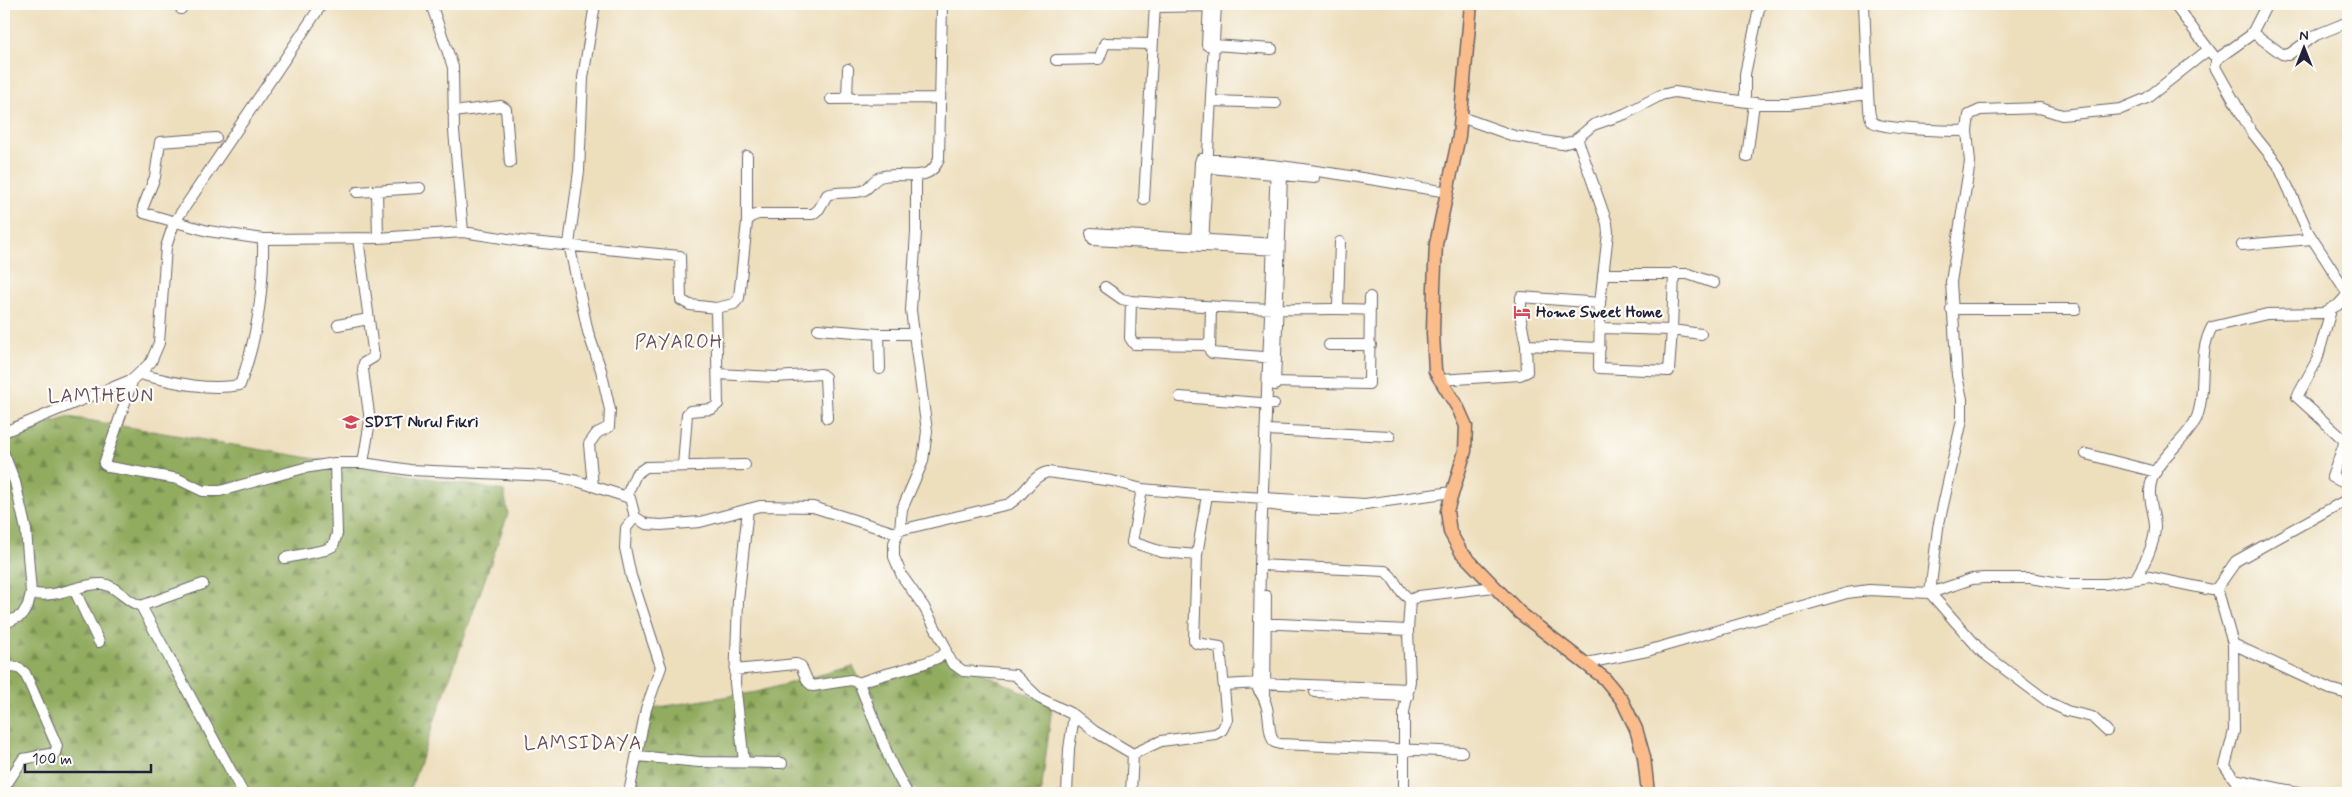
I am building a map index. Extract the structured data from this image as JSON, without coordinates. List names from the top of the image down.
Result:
{
  "districts": ["PAYAROH", "LAMTHEUN", "LAMSIDAYA"],
  "places": {
    "hotel": ["Home Sweet Home"],
    "school or university": ["SDIT Nurul Fikri"]
  },
  "scale_bar": "100 m",
  "north": "top"
}
